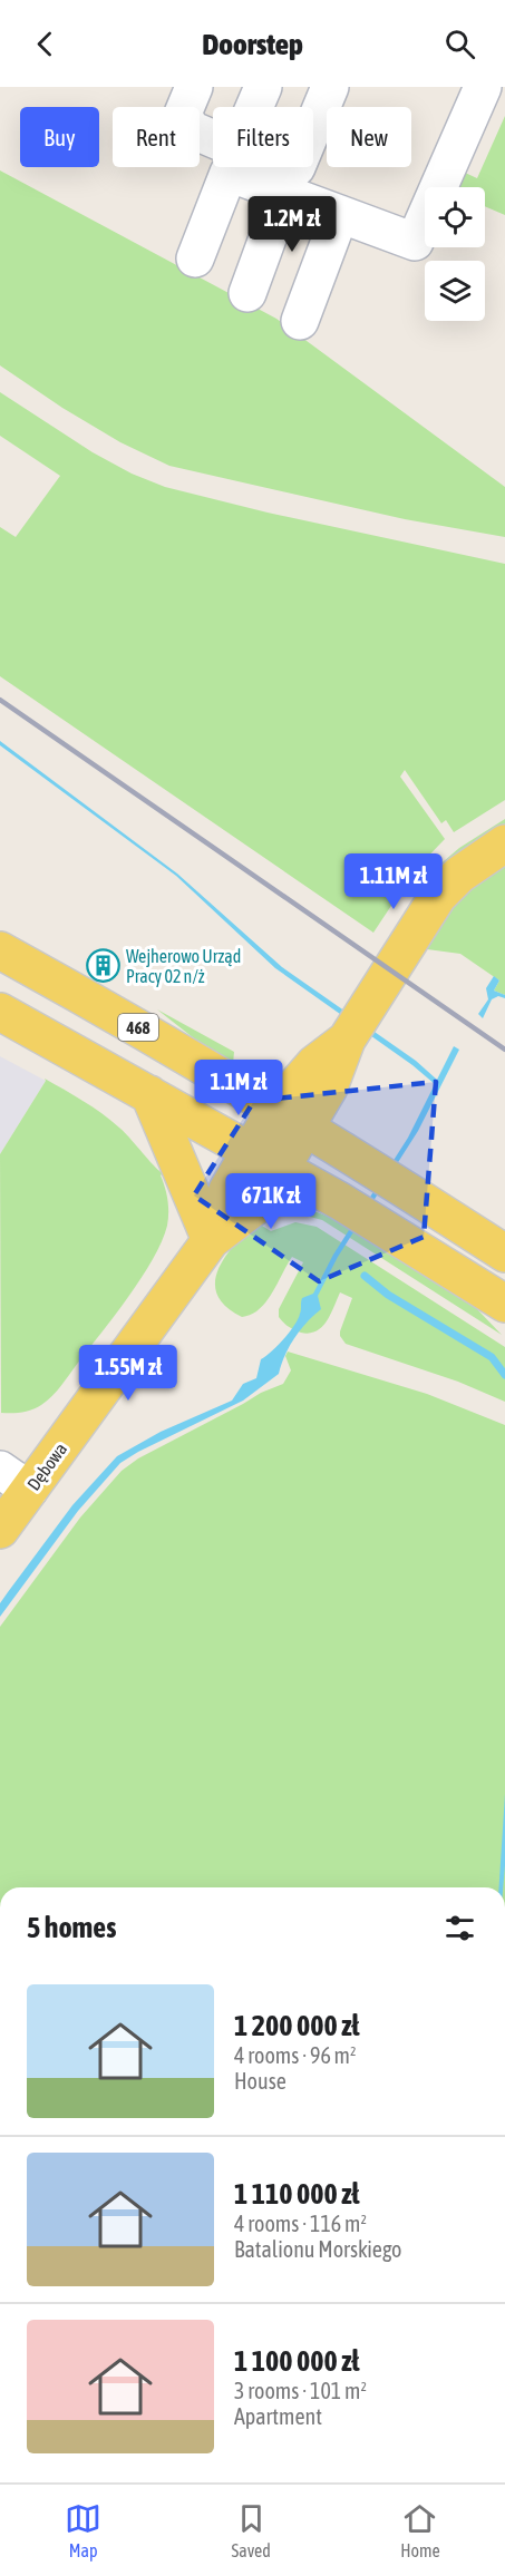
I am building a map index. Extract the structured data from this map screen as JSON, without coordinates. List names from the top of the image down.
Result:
{
  "streets": {
    "main road": ["468", "Dębowa"]
  },
  "places": {
    "building": ["Wejherowo Urząd Pracy 02 n/ż"]
  },
  "page": {
    "header": "Doorstep",
    "chip": [
      "Buy",
      "Rent",
      "Filters",
      "New"
    ],
    "price": [
      "1.2M zł",
      "1.11M zł",
      "1.1M zł",
      "671K zł",
      "1.55M zł"
    ],
    "heading": "5 homes",
    "list": [
      {
        "name": "1 200 000 zł",
        "note": "4 rooms · 96 m² · House"
      },
      {
        "name": "1 110 000 zł",
        "note": "4 rooms · 116 m² · Batalionu Morskiego"
      },
      {
        "name": "1 100 000 zł",
        "note": "3 rooms · 101 m² · Apartment"
      }
    ],
    "tabs": ["Map", "Saved", "Home"]
  }
}
